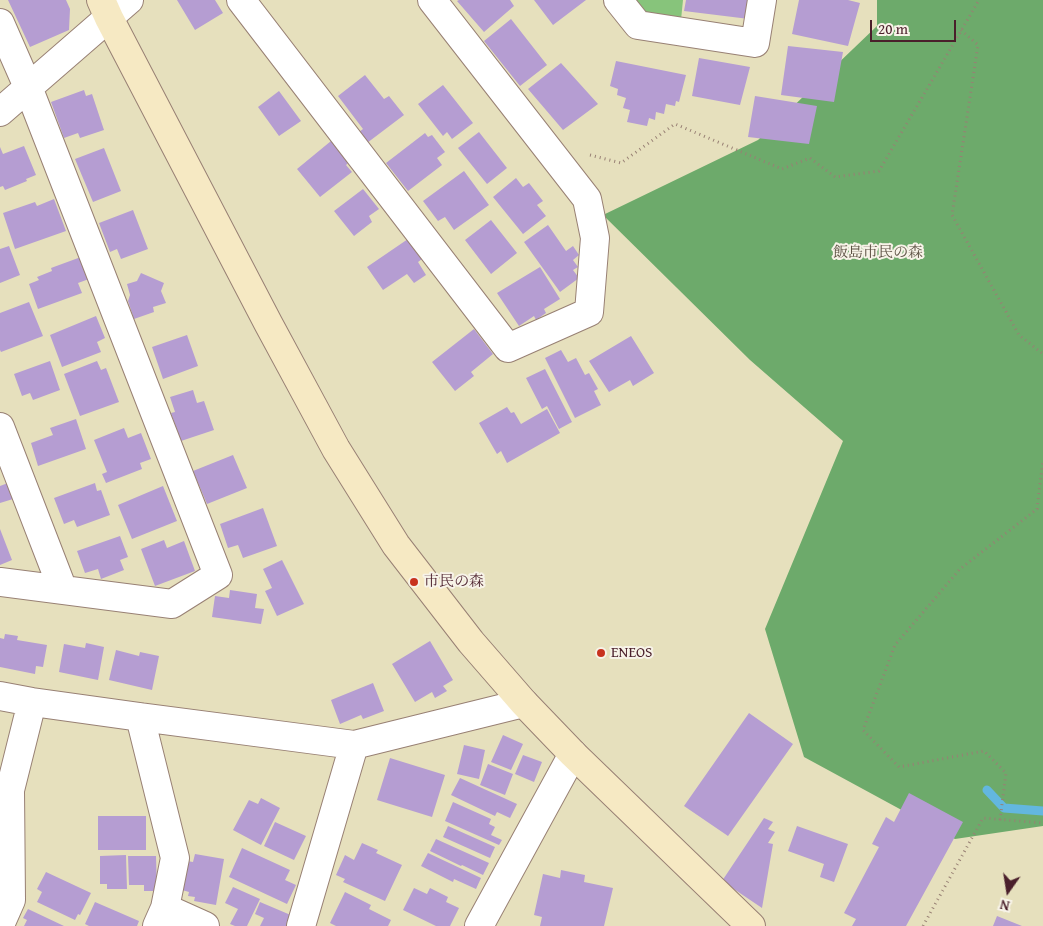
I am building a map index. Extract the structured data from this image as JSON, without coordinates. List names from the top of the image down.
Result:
{
  "parks": ["飯島市民の森"],
  "places": ["市民の森", "ENEOS"],
  "scale_bar": "20 m",
  "north": "bottom"
}
